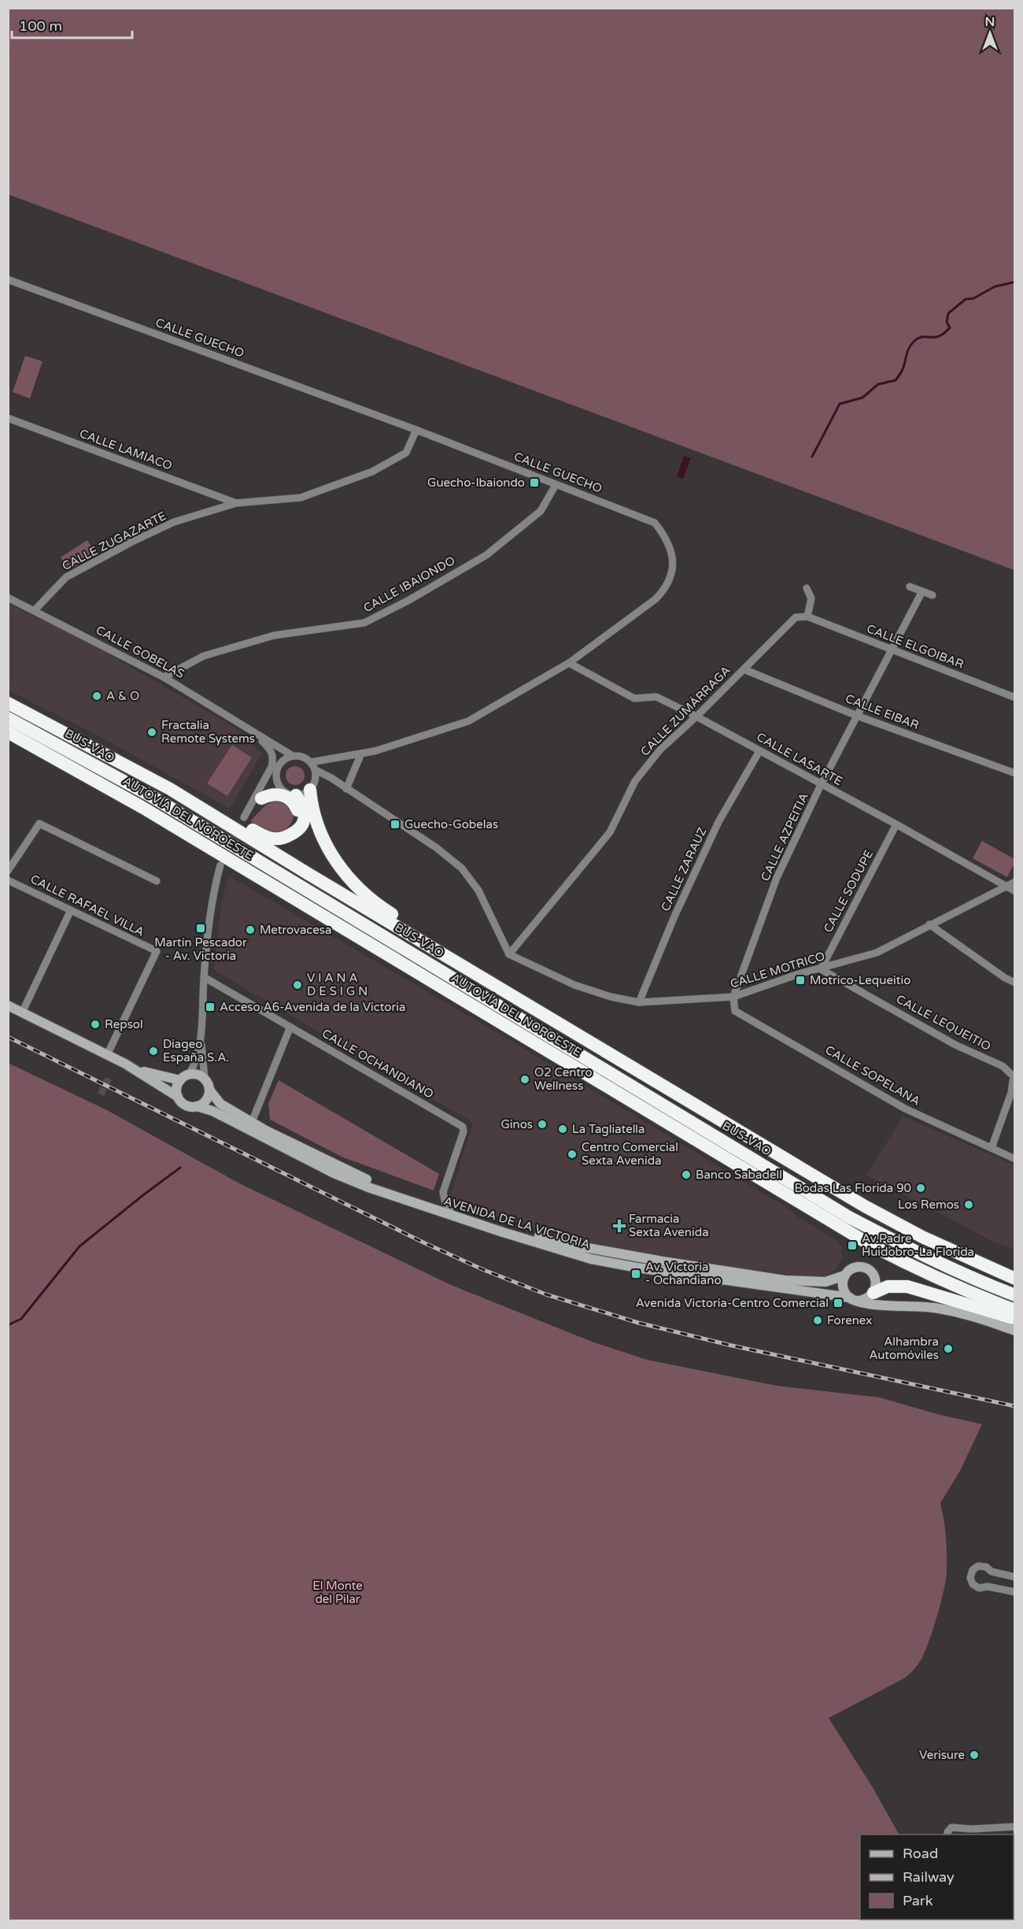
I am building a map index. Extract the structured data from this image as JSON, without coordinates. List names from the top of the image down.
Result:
{
  "streets": {
    "highway": ["BUS-VAO", "AUTOVÍA DEL NOROESTE"],
    "street": [
      "CALLE GUECHO",
      "CALLE LAMIACO",
      "CALLE ZUGAZARTE",
      "CALLE IBAIONDO",
      "CALLE ELGOIBAR",
      "CALLE GOBELAS",
      "CALLE ZUMÁRRAGA",
      "CALLE EIBAR",
      "CALLE LASARTE",
      "CALLE AZPEITIA",
      "CALLE ZARAUZ",
      "CALLE SODUPE",
      "CALLE RAFAEL VILLA",
      "CALLE MOTRICO",
      "CALLE LEQUEITIO",
      "CALLE OCHANDIANO",
      "CALLE SOPELANA",
      "AVENIDA DE LA VICTORIA"
    ]
  },
  "crossings": [
    ["CALLE GUECHO", "CALLE ZUGAZARTE"],
    ["CALLE GUECHO", "CALLE IBAIONDO"],
    ["CALLE GUECHO", "CALLE GOBELAS"],
    ["CALLE GUECHO", "CALLE LASARTE"],
    ["CALLE LAMIACO", "CALLE ZUGAZARTE"],
    ["CALLE ZUGAZARTE", "CALLE GOBELAS"],
    ["CALLE IBAIONDO", "CALLE GOBELAS"],
    ["CALLE ELGOIBAR", "CALLE ZUMÁRRAGA"],
    ["CALLE ELGOIBAR", "CALLE AZPEITIA"],
    ["CALLE ZUMÁRRAGA", "CALLE EIBAR"],
    ["CALLE ZUMÁRRAGA", "CALLE LASARTE"],
    ["CALLE ZUMÁRRAGA", "CALLE MOTRICO"],
    ["CALLE EIBAR", "CALLE AZPEITIA"],
    ["CALLE LASARTE", "CALLE AZPEITIA"],
    ["CALLE LASARTE", "CALLE ZARAUZ"],
    ["CALLE LASARTE", "CALLE SODUPE"],
    ["CALLE LASARTE", "CALLE MOTRICO"],
    ["CALLE AZPEITIA", "CALLE MOTRICO"],
    ["CALLE AZPEITIA", "CALLE SOPELANA"],
    ["CALLE ZARAUZ", "CALLE MOTRICO"],
    ["CALLE SODUPE", "CALLE MOTRICO"],
    ["CALLE SODUPE", "CALLE LEQUEITIO"],
    ["CALLE MOTRICO", "CALLE LEQUEITIO"],
    ["CALLE MOTRICO", "CALLE SOPELANA"],
    ["CALLE LEQUEITIO", "CALLE SOPELANA"],
    ["CALLE OCHANDIANO", "AVENIDA DE LA VICTORIA"]
  ],
  "parks": ["El Monte del Pilar"],
  "places": {
    "transit": [
      "Guecho-Ibaiondo",
      "Guecho-Gobelas",
      "Martín Pescador - Av. Victoria",
      "Motrico-Lequeitio",
      "Acceso A6-Avenida de la Victoria",
      "Av.Padre Huidobro-La Florida",
      "Av. Victoria - Ochandiano",
      "Avenida Victoria-Centro Comercial"
    ],
    "other": [
      "A & O",
      "Fractalia Remote Systems",
      "Metrovacesa",
      "V I A N A D E S I G N",
      "Repsol",
      "Diageo España S.A.",
      "O2 Centro Wellness",
      "Ginos",
      "La Tagliatella",
      "Centro Comercial Sexta Avenida",
      "Banco Sabadell",
      "Bodas Las Florida 90",
      "Los Remos",
      "Forenex",
      "Alhambra Automóviles",
      "Verisure"
    ],
    "health": ["Farmacia Sexta Avenida"]
  },
  "legend": ["Road", "Railway", "Park"],
  "scale_bar": "100 m",
  "north": "top"
}
